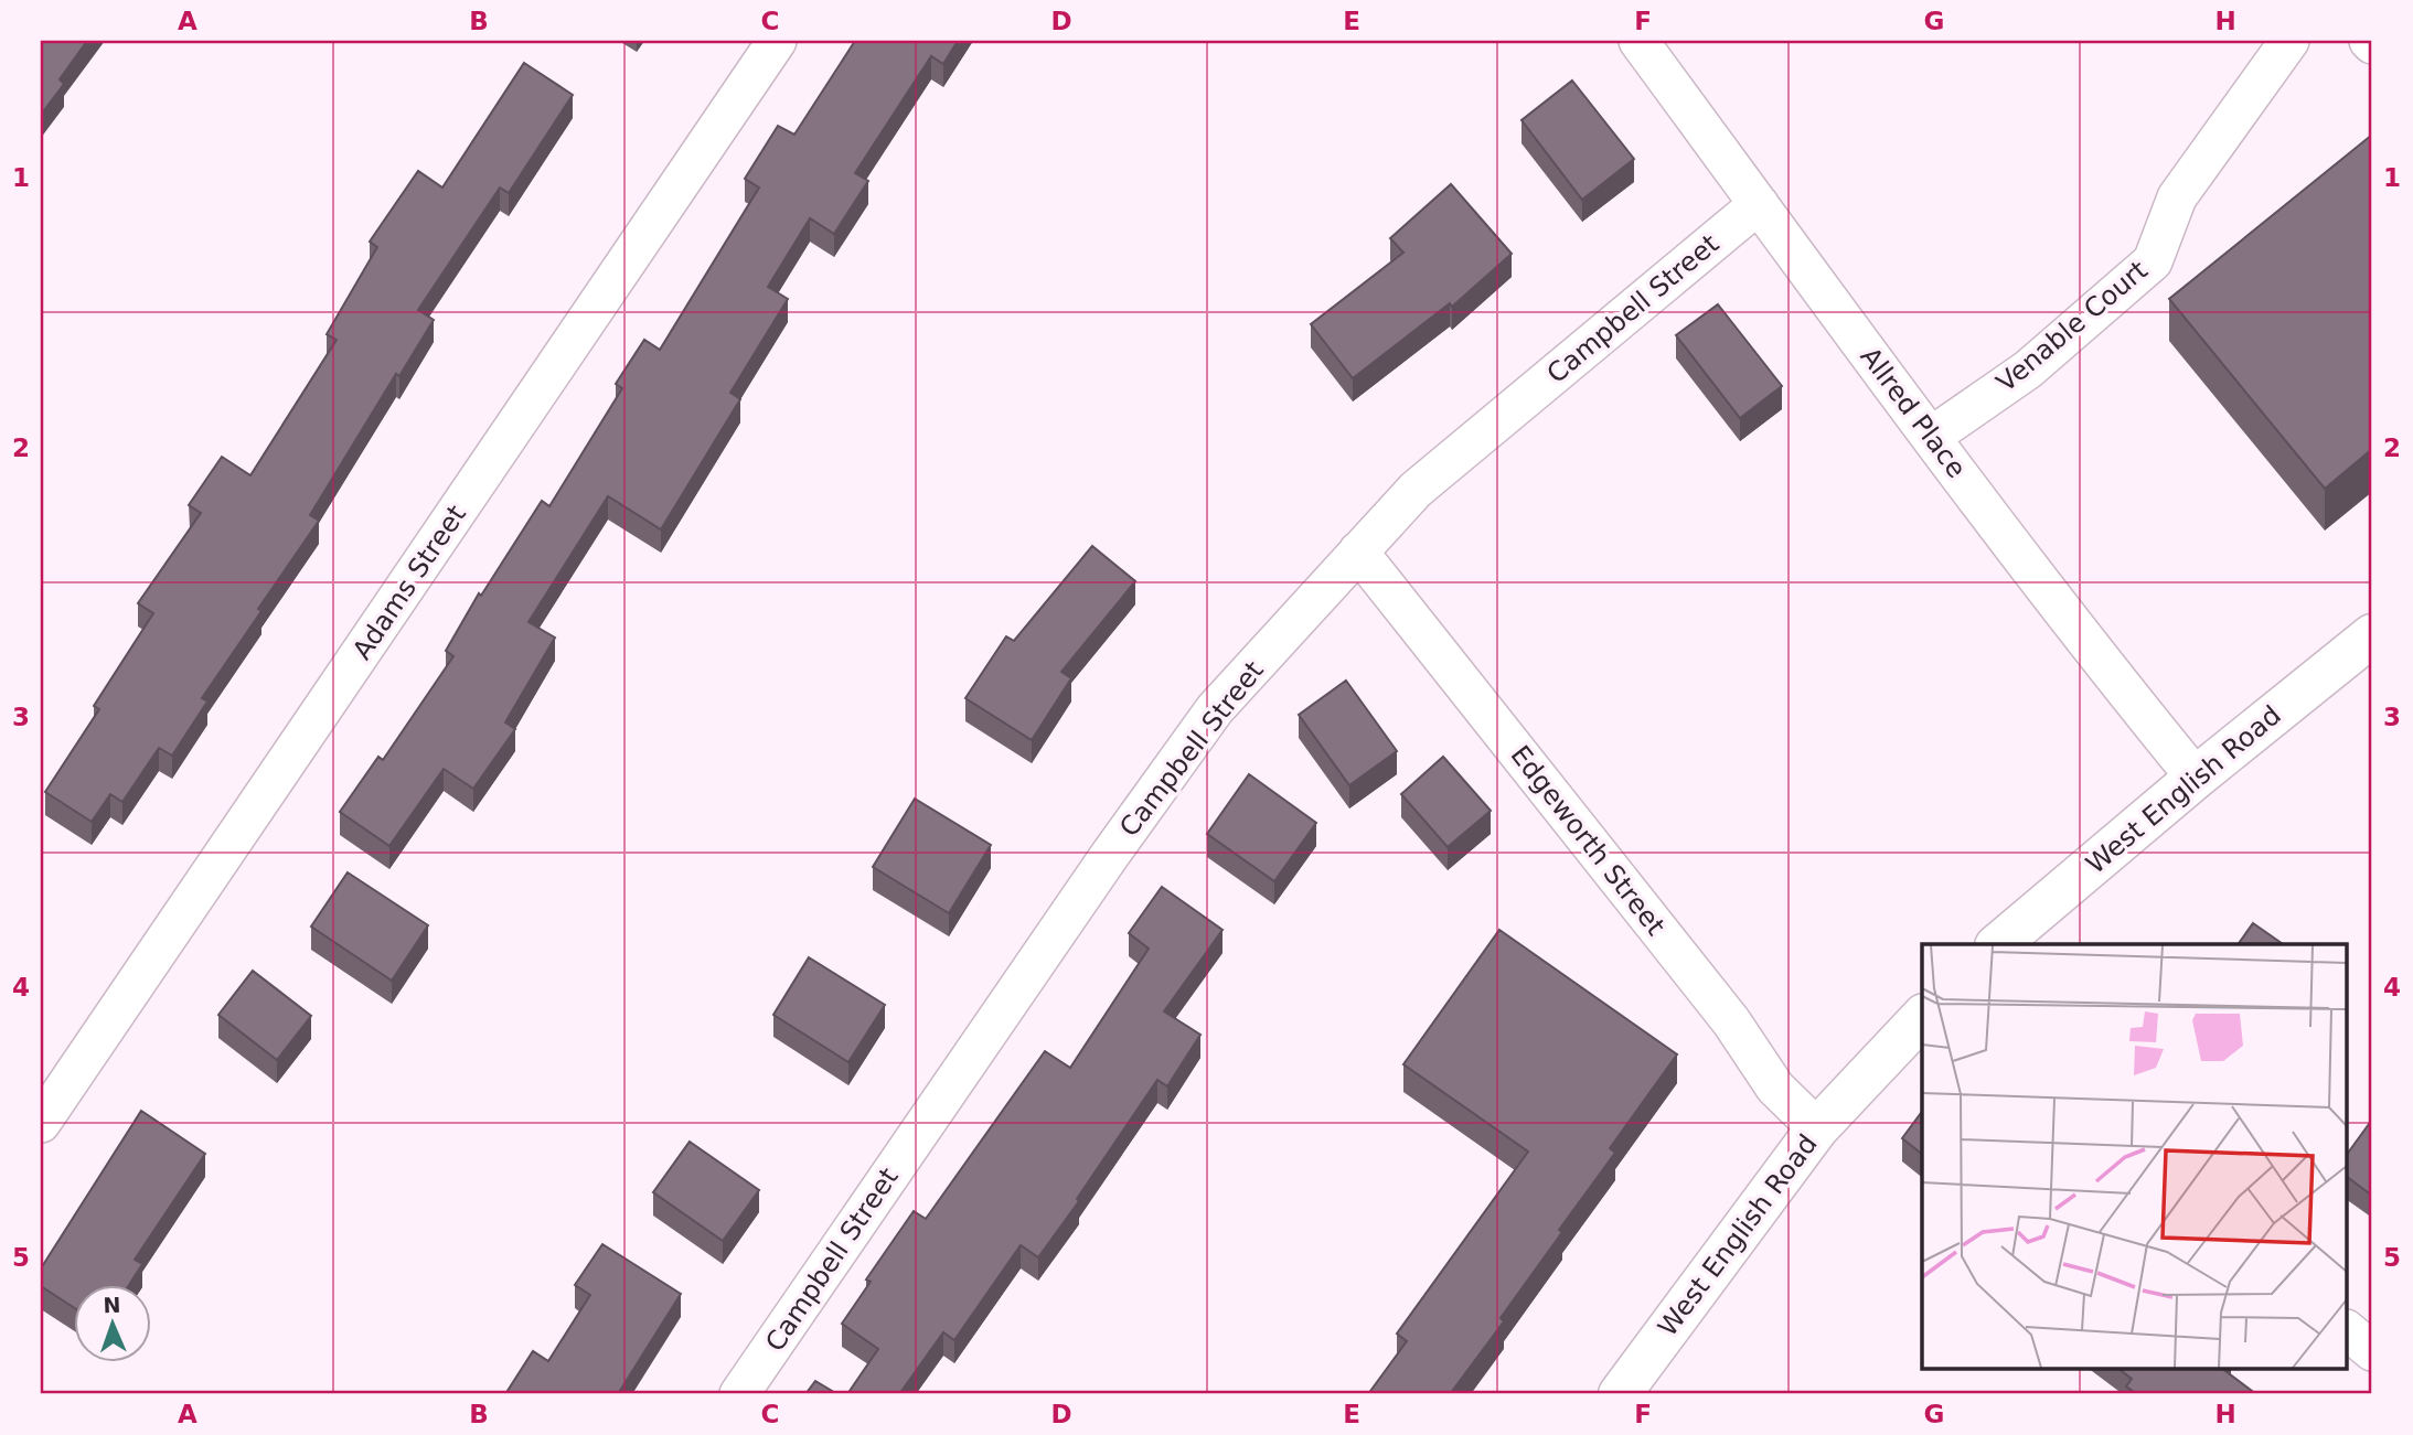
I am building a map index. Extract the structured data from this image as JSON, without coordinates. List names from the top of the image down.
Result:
{
  "streets": {
    "main road": ["West English Road"],
    "street": [
      "Campbell Street",
      "Venable Court",
      "Allred Place",
      "Adams Street",
      "Edgeworth Street"
    ]
  },
  "crossings": [
    ["Campbell Street", "Allred Place"],
    ["Campbell Street", "Edgeworth Street"],
    ["Venable Court", "Allred Place"],
    ["Allred Place", "West English Road"],
    ["West English Road", "Edgeworth Street"]
  ],
  "north": "top",
  "grid": {
    "columns": [
      "A",
      "B",
      "C",
      "D",
      "E",
      "F",
      "G",
      "H"
    ],
    "rows": [
      "1",
      "2",
      "3",
      "4",
      "5"
    ]
  }
}
